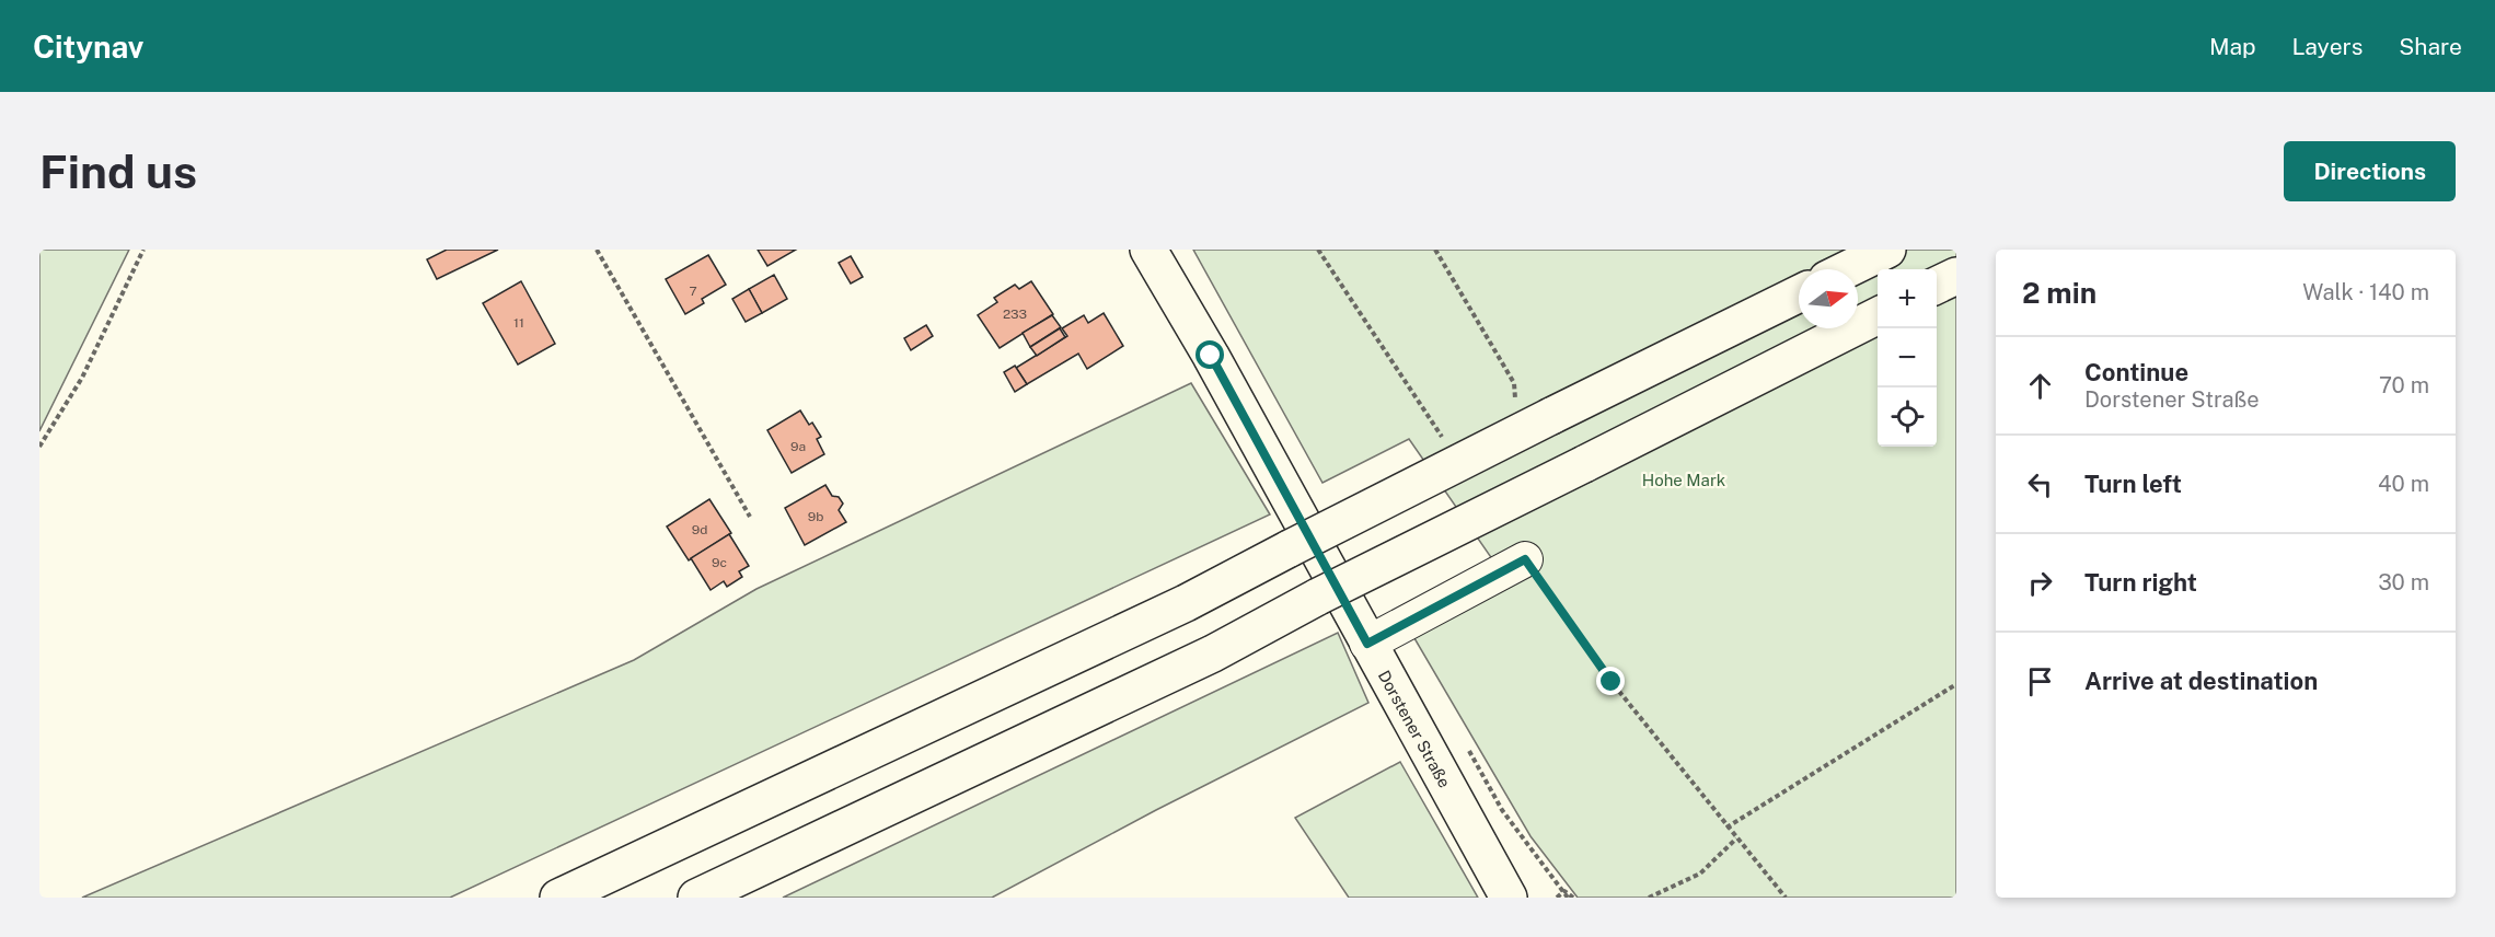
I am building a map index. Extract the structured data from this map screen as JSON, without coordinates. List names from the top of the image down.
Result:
{
  "streets": {
    "main road": ["Dorstener Straße"]
  },
  "parks": ["Hohe Mark"],
  "house_numbers": [
    "7",
    "233",
    "11",
    "9a",
    "9b",
    "9d",
    "9c"
  ],
  "north": "right",
  "page": {
    "header": "Citynav",
    "nav": ["Map", "Layers", "Share"],
    "buttons": "Directions",
    "title": "Find us",
    "heading": ["2 min", "Walk · 140 m"],
    "map_buttons": ["+", "−"],
    "list": [
      ["Continue", "Dorstener Straße", "70 m"],
      ["Turn left", "40 m"],
      ["Turn right", "30 m"],
      "Arrive at destination"
    ]
  }
}
